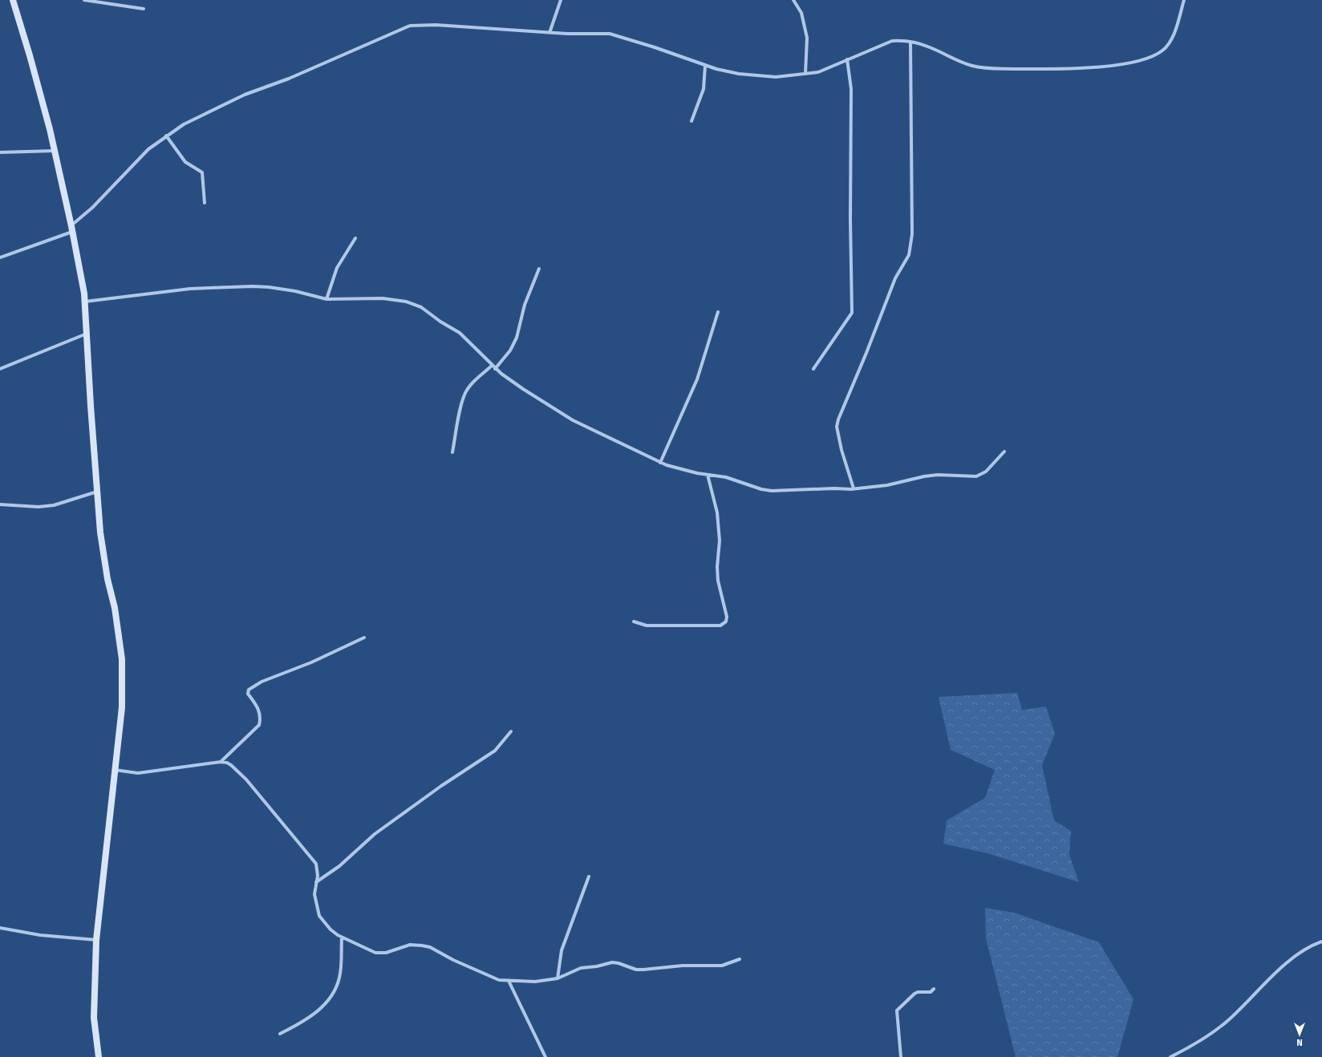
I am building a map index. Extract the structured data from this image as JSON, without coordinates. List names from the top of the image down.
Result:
{
  "north": "bottom"
}
